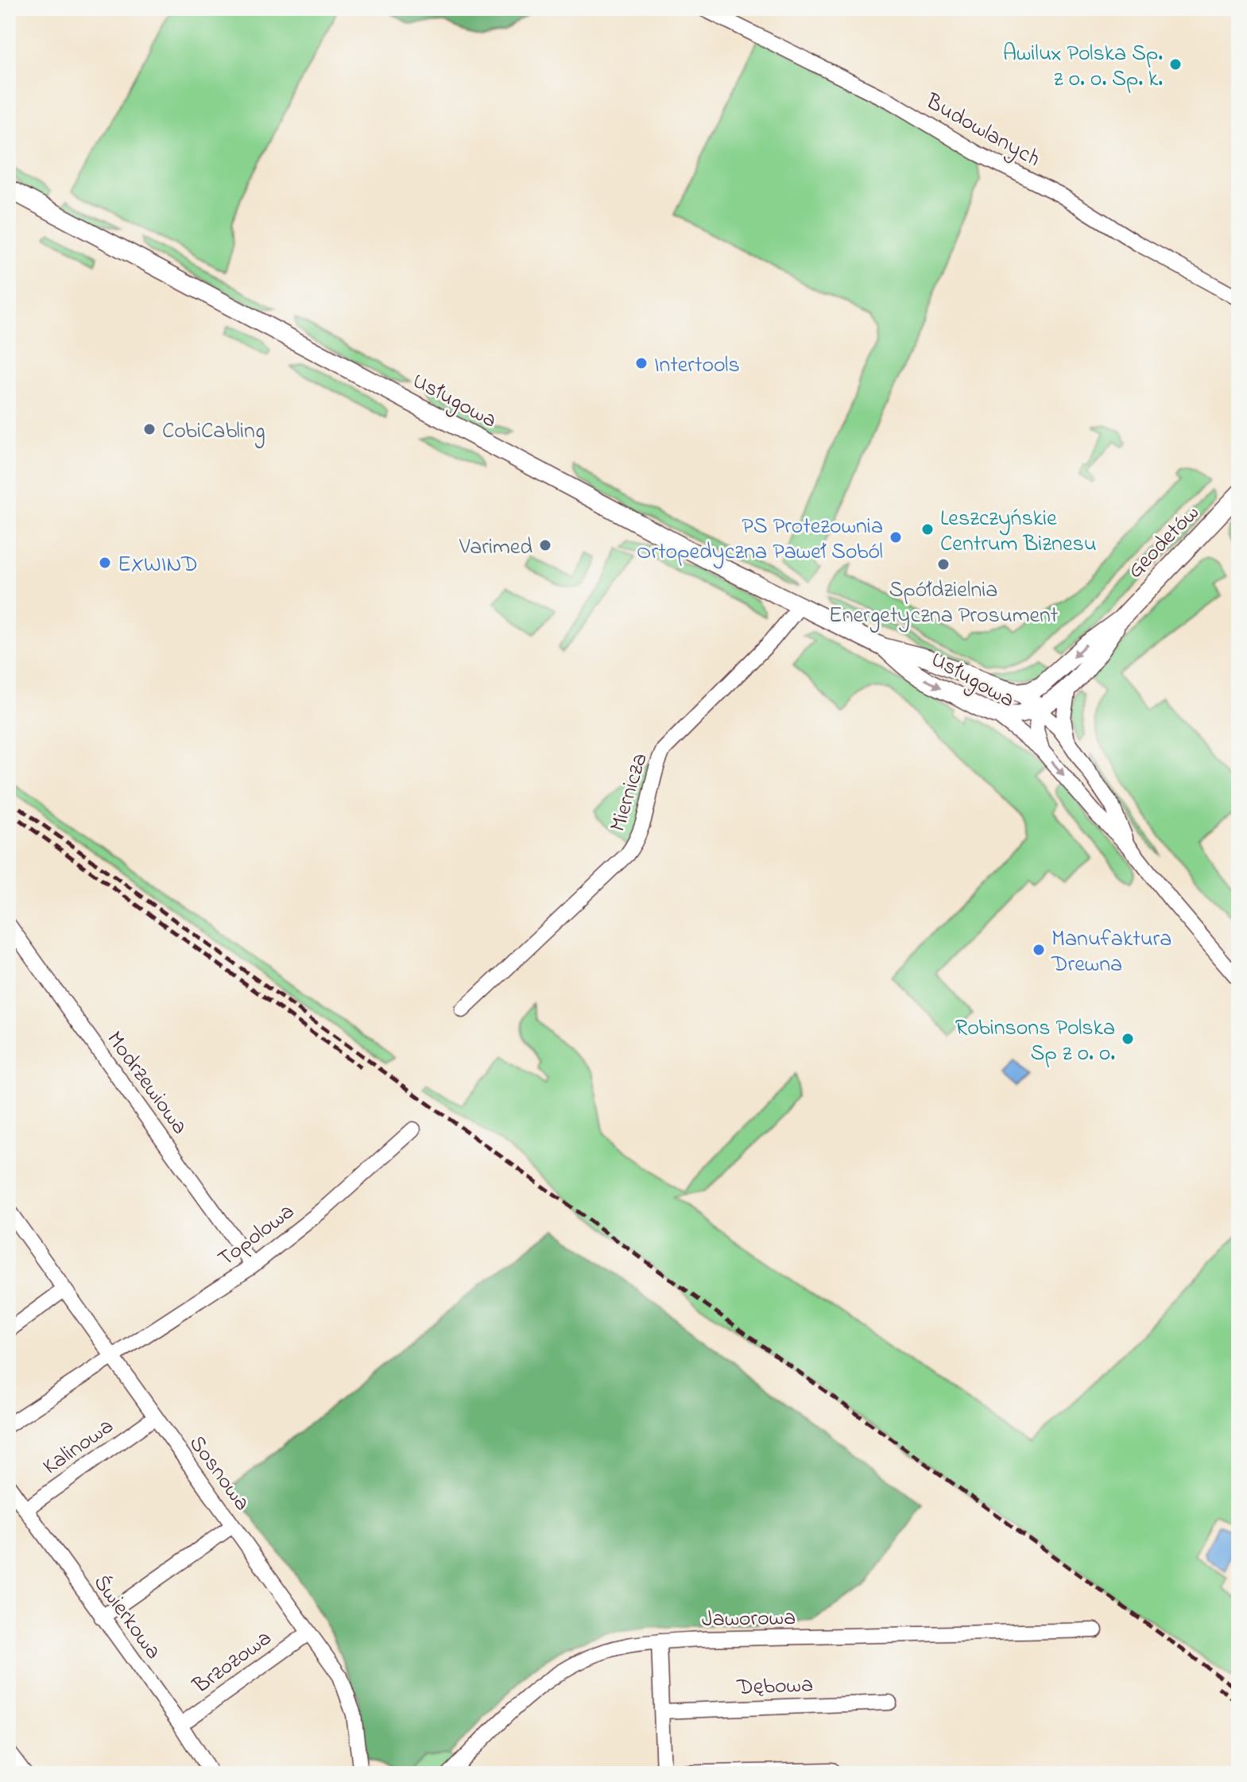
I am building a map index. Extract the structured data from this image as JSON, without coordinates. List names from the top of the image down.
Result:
{
  "streets": {
    "street": [
      "Budowlanych",
      "Usługowa",
      "Geodetów",
      "Miernicza",
      "Modrzewiowa",
      "Topolowa",
      "Kalinowa",
      "Sosnowa",
      "Świerkowa",
      "Jaworowa",
      "Brzozowa",
      "Dębowa"
    ]
  },
  "crossings": [
    ["Usługowa", "Geodetów"],
    ["Usługowa", "Miernicza"],
    ["Modrzewiowa", "Topolowa"],
    ["Topolowa", "Sosnowa"],
    ["Kalinowa", "Sosnowa"],
    ["Kalinowa", "Świerkowa"],
    ["Sosnowa", "Brzozowa"],
    ["Świerkowa", "Brzozowa"]
  ],
  "places": [
    "Awilux Polska Sp. z o. o. Sp. k.",
    "Intertools",
    "CobiCabling",
    "Leszczyńskie Centrum Biznesu",
    "PS Protezownia Ortopedyczna Paweł Soból",
    "Varimed",
    "EXWIND",
    "Spółdzielnia Energetyczna Prosument",
    "Manufaktura Drewna",
    "Robinsons Polska Sp z o. o."
  ]
}
